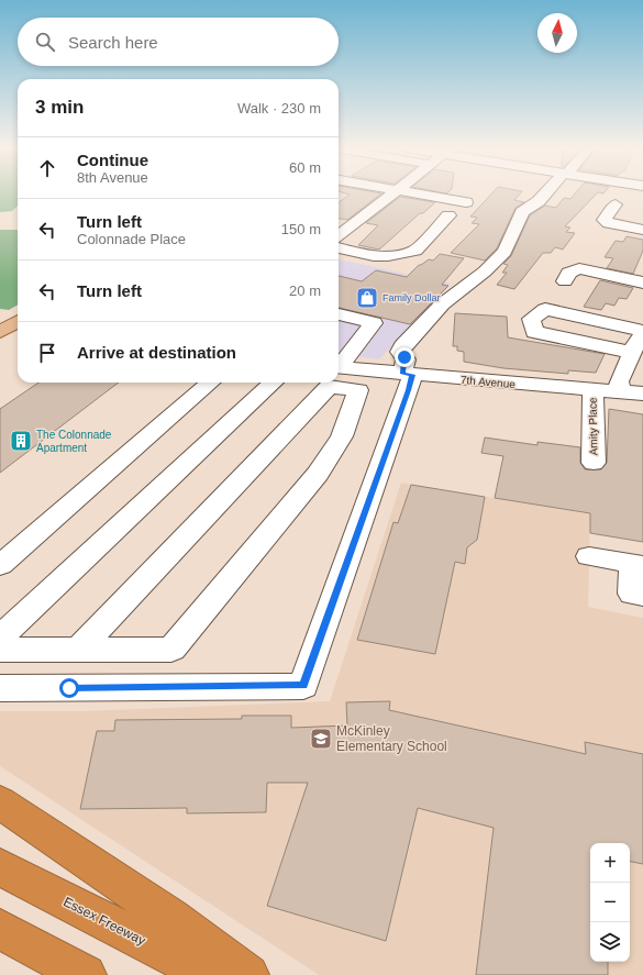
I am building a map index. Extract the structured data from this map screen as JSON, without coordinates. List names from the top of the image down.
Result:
{
  "streets": {
    "highway": ["Essex Freeway"],
    "street": ["7th Avenue", "Amity Place"]
  },
  "crossings": [
    ["7th Avenue", "Amity Place"]
  ],
  "places": {
    "shop": ["Family Dollar"],
    "building": ["The Colonnade Apartment"],
    "school or university": ["McKinley Elementary School"]
  },
  "north": "top",
  "page": {
    "search": "Search here",
    "heading": ["3 min", "Walk · 230 m"],
    "list": [
      ["Continue", "8th Avenue", "60 m"],
      ["Turn left", "Colonnade Place", "150 m"],
      ["Turn left", "20 m"],
      "Arrive at destination"
    ],
    "map_buttons": ["+", "−"]
  }
}
